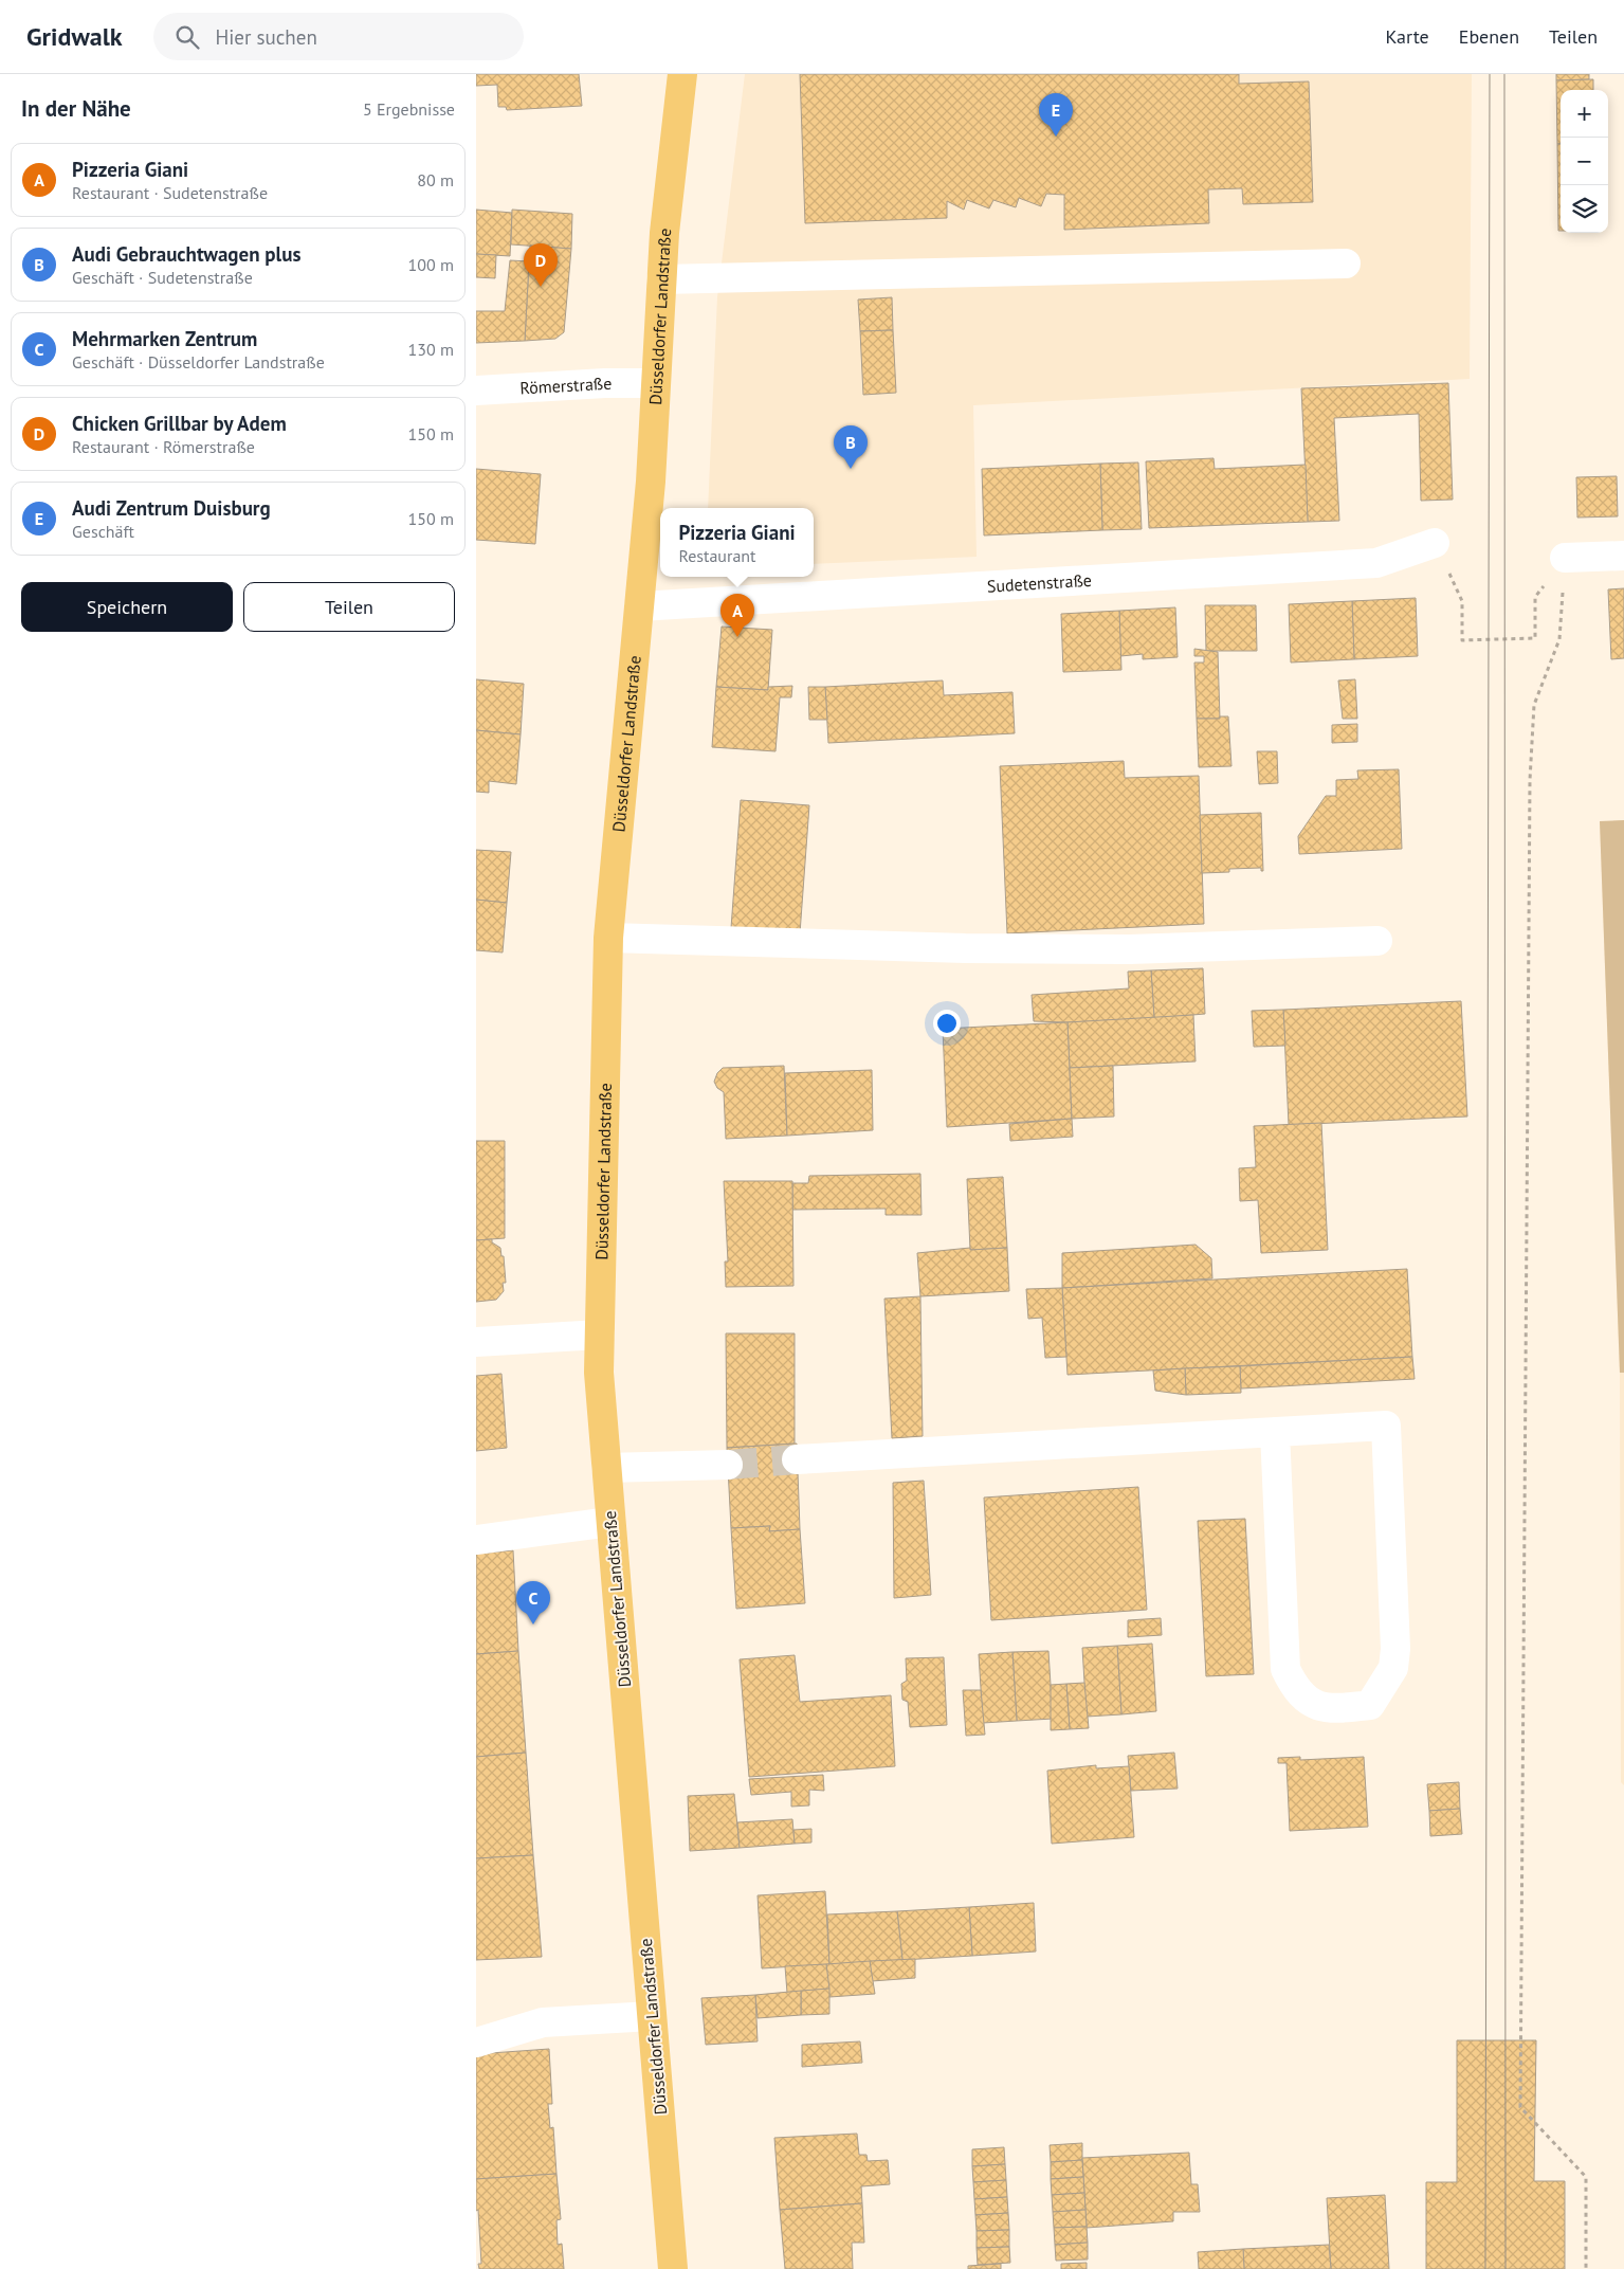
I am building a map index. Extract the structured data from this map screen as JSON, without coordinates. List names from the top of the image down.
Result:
{
  "streets": {
    "main road": ["Düsseldorfer Landstraße"],
    "street": ["Römerstraße", "Sudetenstraße"]
  },
  "crossings": [
    ["Düsseldorfer Landstraße", "Römerstraße"],
    ["Düsseldorfer Landstraße", "Sudetenstraße"]
  ],
  "page": {
    "header": "Gridwalk",
    "search": "Hier suchen",
    "nav": ["Karte", "Ebenen", "Teilen"],
    "heading": ["In der Nähe", "5 Ergebnisse"],
    "map_buttons": ["+", "−"],
    "pins": [
      "E",
      "D",
      "B",
      "A",
      "C"
    ],
    "list": [
      {
        "mark": "A",
        "name": "Pizzeria Giani",
        "note": "Restaurant · Sudetenstraße",
        "value": "80 m"
      },
      {
        "mark": "B",
        "name": "Audi Gebrauchtwagen plus",
        "note": "Geschäft · Sudetenstraße",
        "value": "100 m"
      },
      {
        "mark": "C",
        "name": "Mehrmarken Zentrum",
        "note": "Geschäft · Düsseldorfer Landstraße",
        "value": "130 m"
      },
      {
        "mark": "D",
        "name": "Chicken Grillbar by Adem",
        "note": "Restaurant · Römerstraße",
        "value": "150 m"
      },
      {
        "mark": "E",
        "name": "Audi Zentrum Duisburg",
        "note": "Geschäft",
        "value": "150 m"
      }
    ],
    "popup": ["Pizzeria Giani", "Restaurant"],
    "buttons": ["Speichern", "Teilen"]
  }
}
